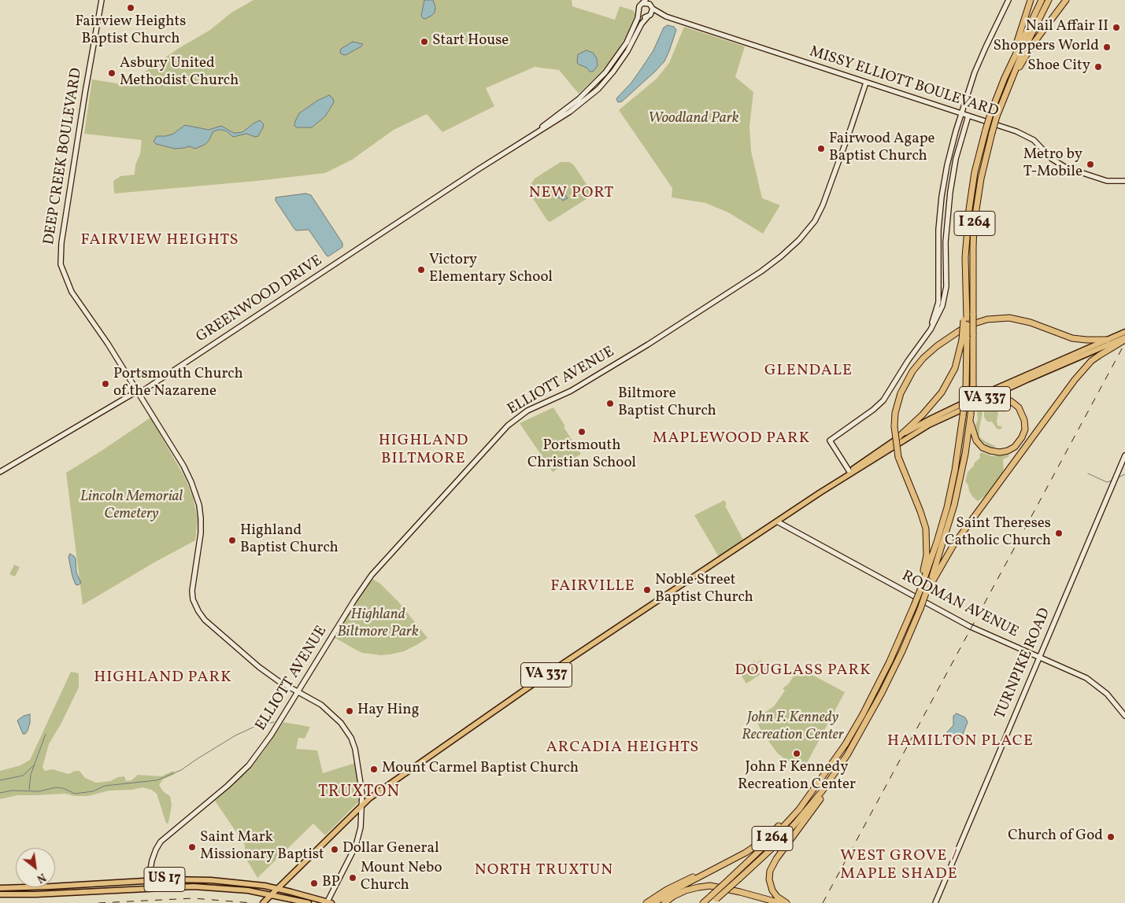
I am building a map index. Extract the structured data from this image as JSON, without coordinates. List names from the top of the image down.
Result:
{
  "streets": {
    "highway": ["I 264"],
    "main road": ["VA 337", "US 17"],
    "street": [
      "MISSY ELLIOTT BOULEVARD",
      "DEEP CREEK BOULEVARD",
      "GREENWOOD DRIVE",
      "ELLIOTT AVENUE",
      "RODMAN AVENUE",
      "TURNPIKE ROAD"
    ]
  },
  "crossings": [
    ["MISSY ELLIOTT BOULEVARD", "GREENWOOD DRIVE"],
    ["MISSY ELLIOTT BOULEVARD", "ELLIOTT AVENUE"],
    ["DEEP CREEK BOULEVARD", "GREENWOOD DRIVE"],
    ["DEEP CREEK BOULEVARD", "ELLIOTT AVENUE"],
    ["DEEP CREEK BOULEVARD", "VA 337"],
    ["DEEP CREEK BOULEVARD", "US 17"],
    ["ELLIOTT AVENUE", "US 17"],
    ["VA 337", "RODMAN AVENUE"],
    ["VA 337", "US 17"],
    ["RODMAN AVENUE", "TURNPIKE ROAD"]
  ],
  "districts": [
    "NEW PORT",
    "FAIRVIEW HEIGHTS",
    "GLENDALE",
    "MAPLEWOOD PARK",
    "HIGHLAND BILTMORE",
    "FAIRVILLE",
    "DOUGLASS PARK",
    "HIGHLAND PARK",
    "HAMILTON PLACE",
    "ARCADIA HEIGHTS",
    "TRUXTON",
    "WEST GROVE / MAPLE SHADE",
    "NORTH TRUXTUN"
  ],
  "parks": [
    "Woodland Park",
    "Lincoln Memorial Cemetery",
    "Highland Biltmore Park",
    "John F. Kennedy Recreation Center"
  ],
  "places": [
    "Fairview Heights Baptist Church",
    "Nail Affair II",
    "Start House",
    "Shoppers World",
    "Shoe City",
    "Asbury United Methodist Church",
    "Fairwood Agape Baptist Church",
    "Metro by T-Mobile",
    "Victory Elementary School",
    "Portsmouth Church of the Nazarene",
    "Biltmore Baptist Church",
    "Portsmouth Christian School",
    "Saint Thereses Catholic Church",
    "Highland Baptist Church",
    "Noble Street Baptist Church",
    "Hay Hing",
    "John F Kennedy Recreation Center",
    "Mount Carmel Baptist Church",
    "Church of God",
    "Saint Mark Missionary Baptist",
    "Dollar General",
    "Mount Nebo Church",
    "BP"
  ],
  "north": "bottom right"
}
